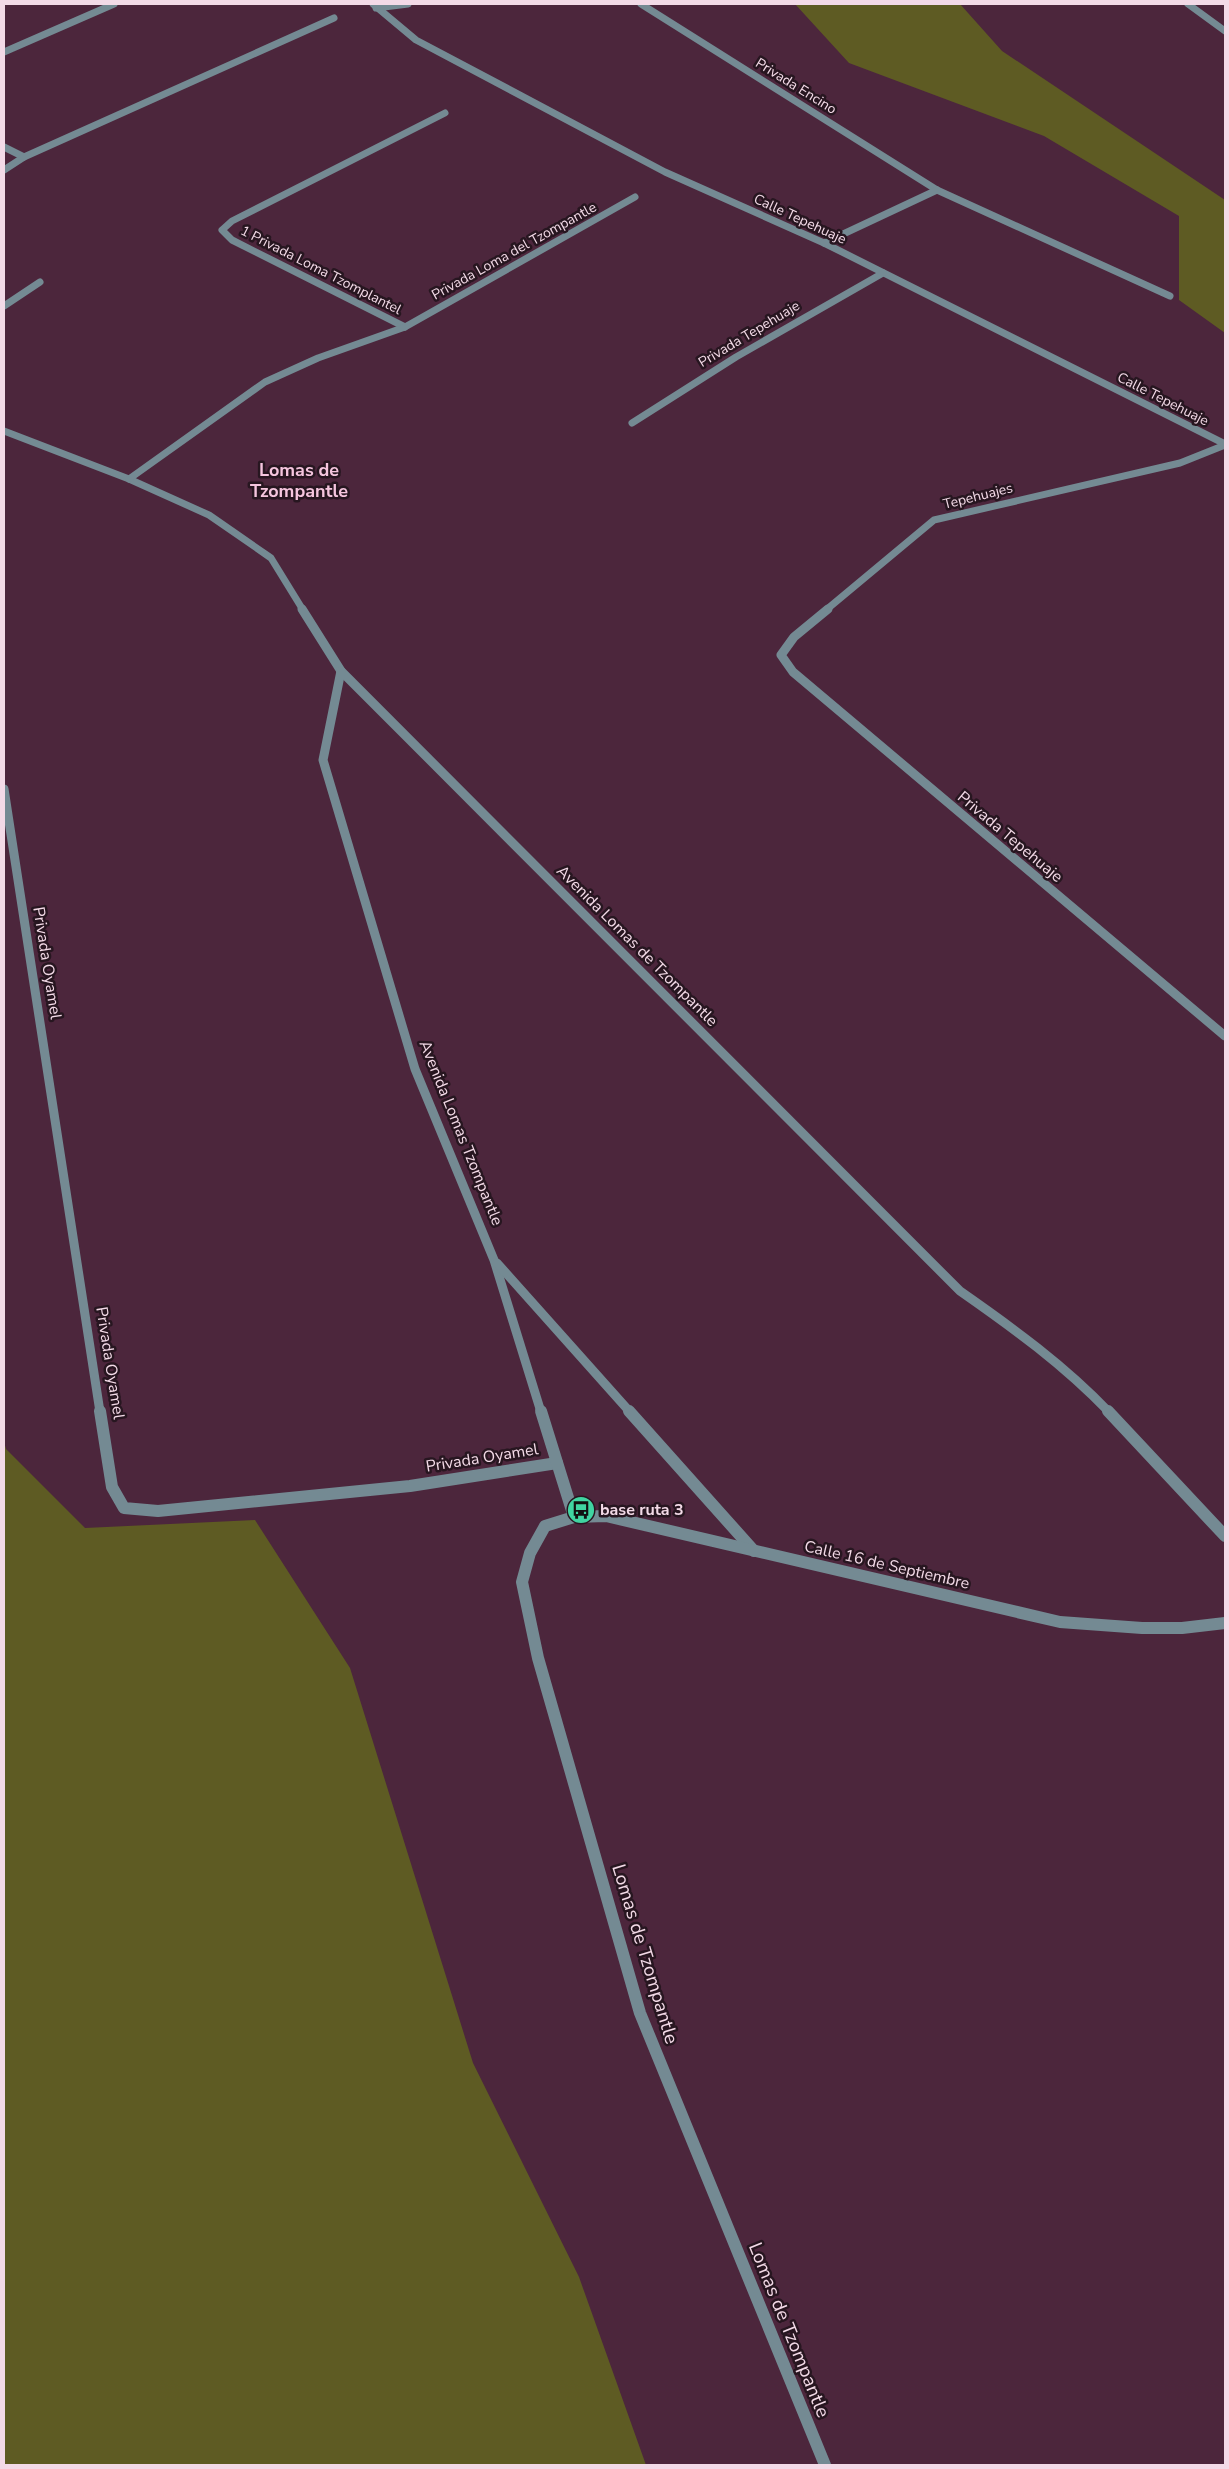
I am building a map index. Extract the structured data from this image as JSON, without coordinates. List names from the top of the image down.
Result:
{
  "streets": {
    "street": [
      "Privada Encino",
      "Calle Tepehuaje",
      "Privada Loma del Tzompantle",
      "1 Privada Loma Tzomplantel",
      "Privada Tepehuaje",
      "Tepehuajes",
      "Avenida Lomas de Tzompantle",
      "Privada Oyamel",
      "Avenida Lomas Tzompantle",
      "Calle 16 de Septiembre",
      "Lomas de Tzompantle"
    ]
  },
  "crossings": [
    ["Calle Tepehuaje", "Privada Tepehuaje"],
    ["Calle Tepehuaje", "Tepehuajes"],
    ["Privada Loma del Tzompantle", "1 Privada Loma Tzomplantel"],
    ["1 Privada Loma Tzomplantel", "Avenida Lomas de Tzompantle"],
    ["Privada Tepehuaje", "Tepehuajes"],
    ["Avenida Lomas de Tzompantle", "Avenida Lomas Tzompantle"],
    ["Privada Oyamel", "Avenida Lomas Tzompantle"],
    ["Avenida Lomas Tzompantle", "Calle 16 de Septiembre"],
    ["Calle 16 de Septiembre", "Lomas de Tzompantle"]
  ],
  "districts": ["Lomas de Tzompantle"],
  "places": {
    "bus stop": ["base ruta 3"]
  }
}
